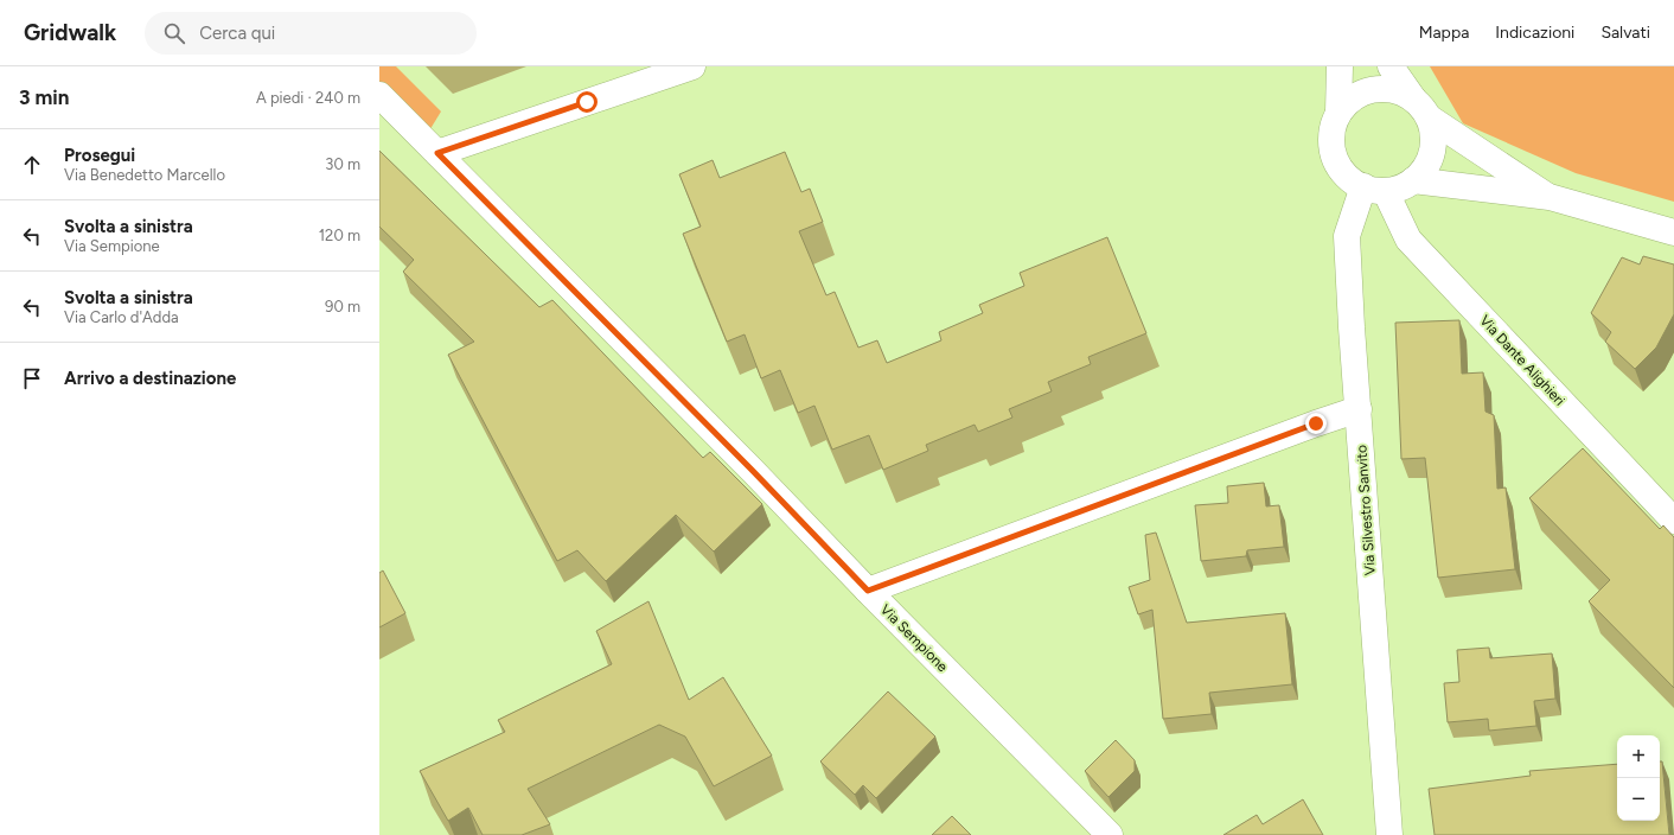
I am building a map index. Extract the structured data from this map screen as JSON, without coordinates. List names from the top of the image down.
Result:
{
  "streets": {
    "street": ["Via Dante Alighieri", "Via Silvestro Sanvito", "Via Sempione"]
  },
  "crossings": [
    ["Via Dante Alighieri", "Via Silvestro Sanvito"]
  ],
  "page": {
    "header": "Gridwalk",
    "search": "Cerca qui",
    "nav": ["Mappa", "Indicazioni", "Salvati"],
    "heading": ["3 min", "A piedi · 240 m"],
    "list": [
      ["Prosegui", "Via Benedetto Marcello", "30 m"],
      ["Svolta a sinistra", "Via Sempione", "120 m"],
      ["Svolta a sinistra", "Via Carlo d'Adda", "90 m"],
      "Arrivo a destinazione"
    ],
    "map_buttons": ["+", "−"]
  }
}
